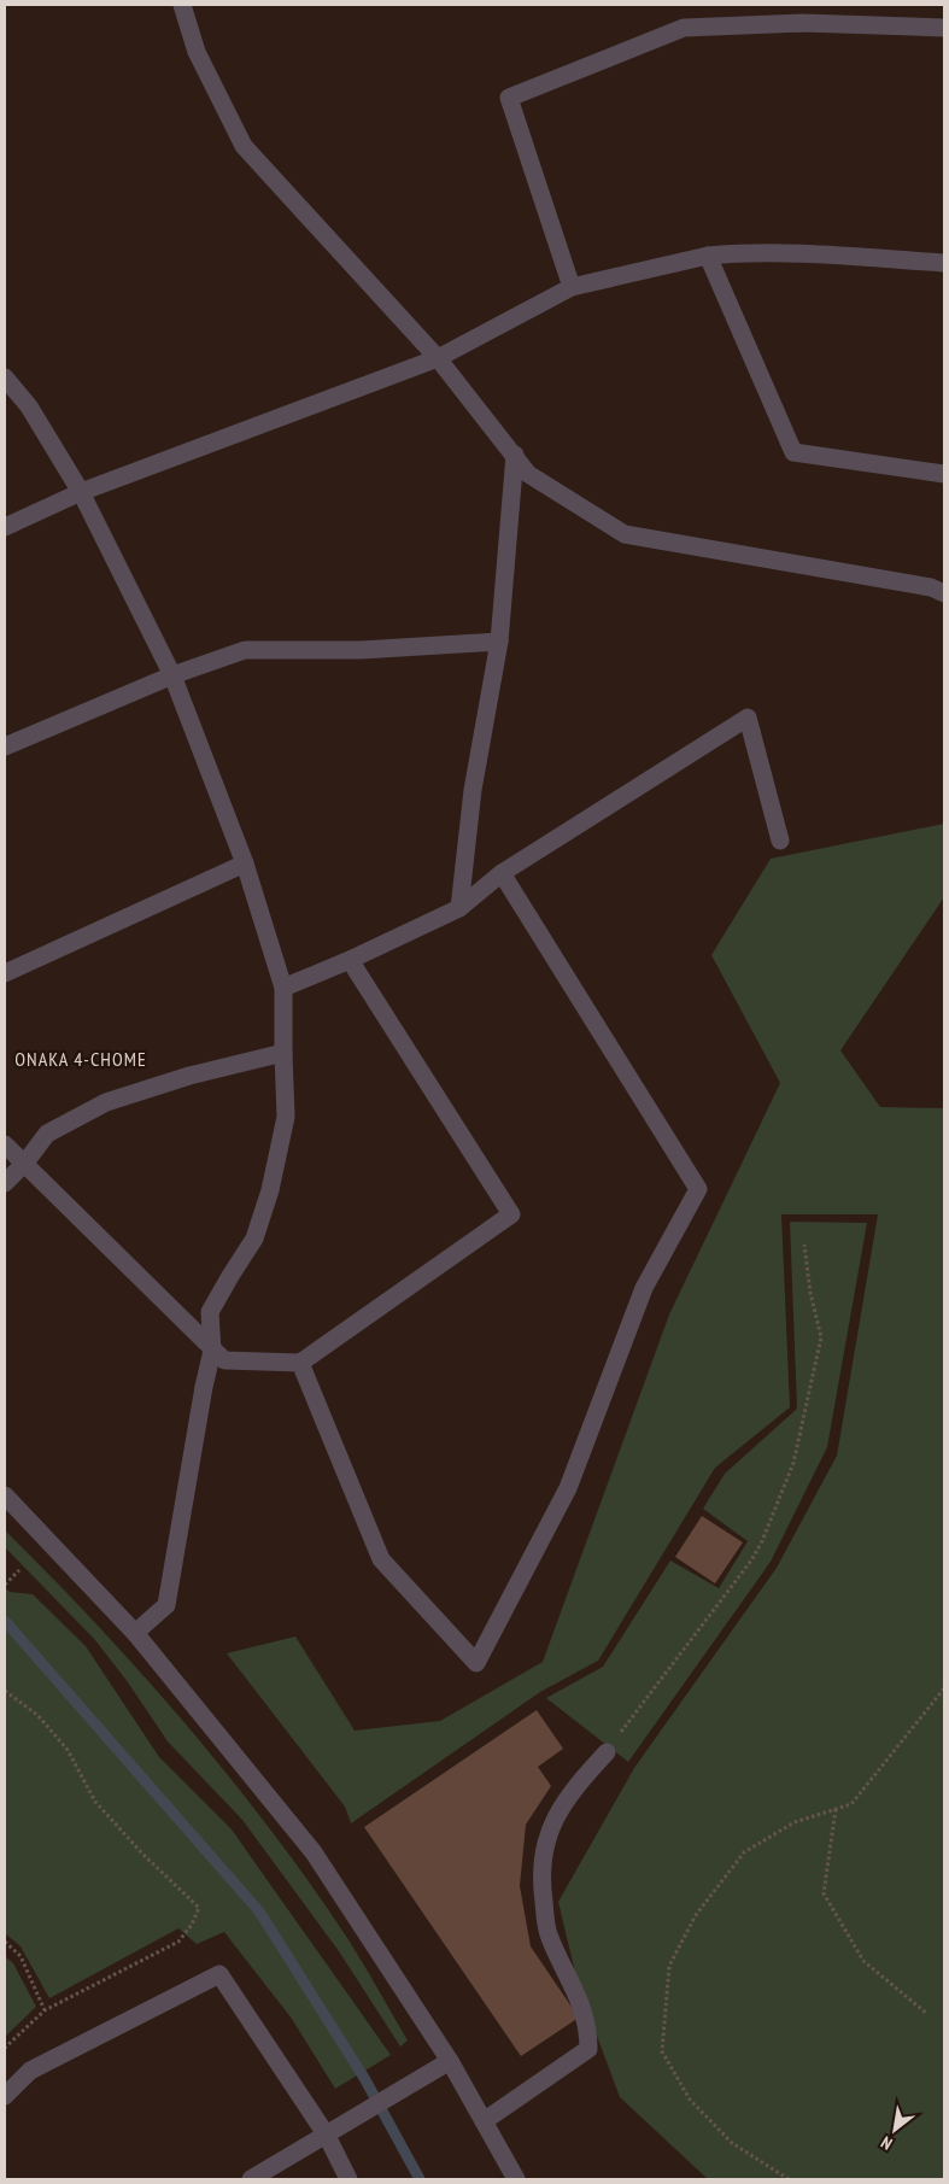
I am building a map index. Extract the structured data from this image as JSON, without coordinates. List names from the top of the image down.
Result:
{
  "districts": ["ONAKA 4-CHOME"],
  "north": "bottom left"
}
